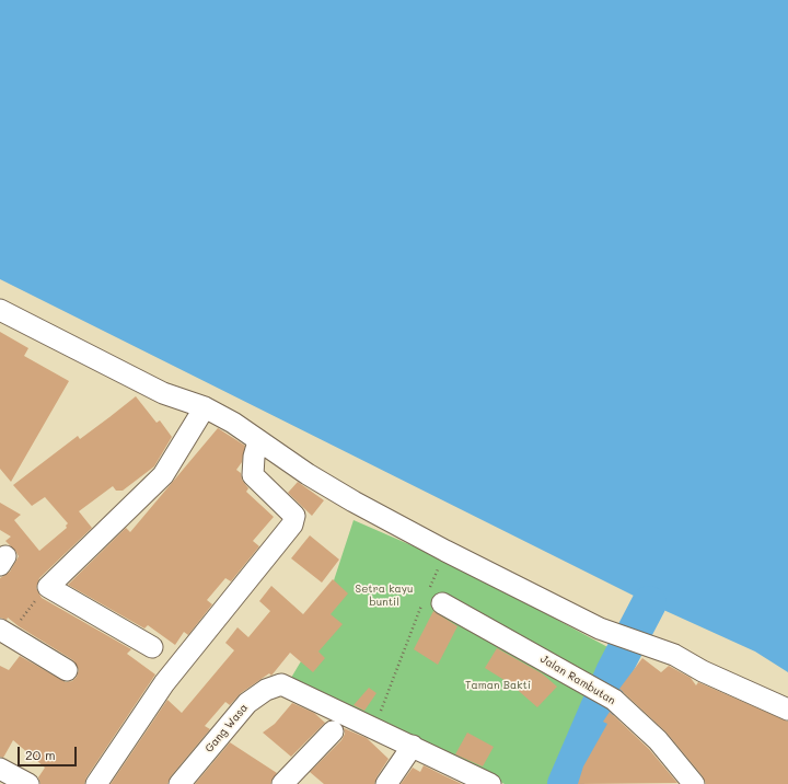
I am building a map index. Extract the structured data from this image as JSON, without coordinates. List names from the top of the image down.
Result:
{
  "streets": {
    "street": ["Jalan Rambutan", "Gang Wasa"]
  },
  "parks": ["Setra kayu buntil", "Taman Bakti"],
  "scale_bar": "20 m"
}
